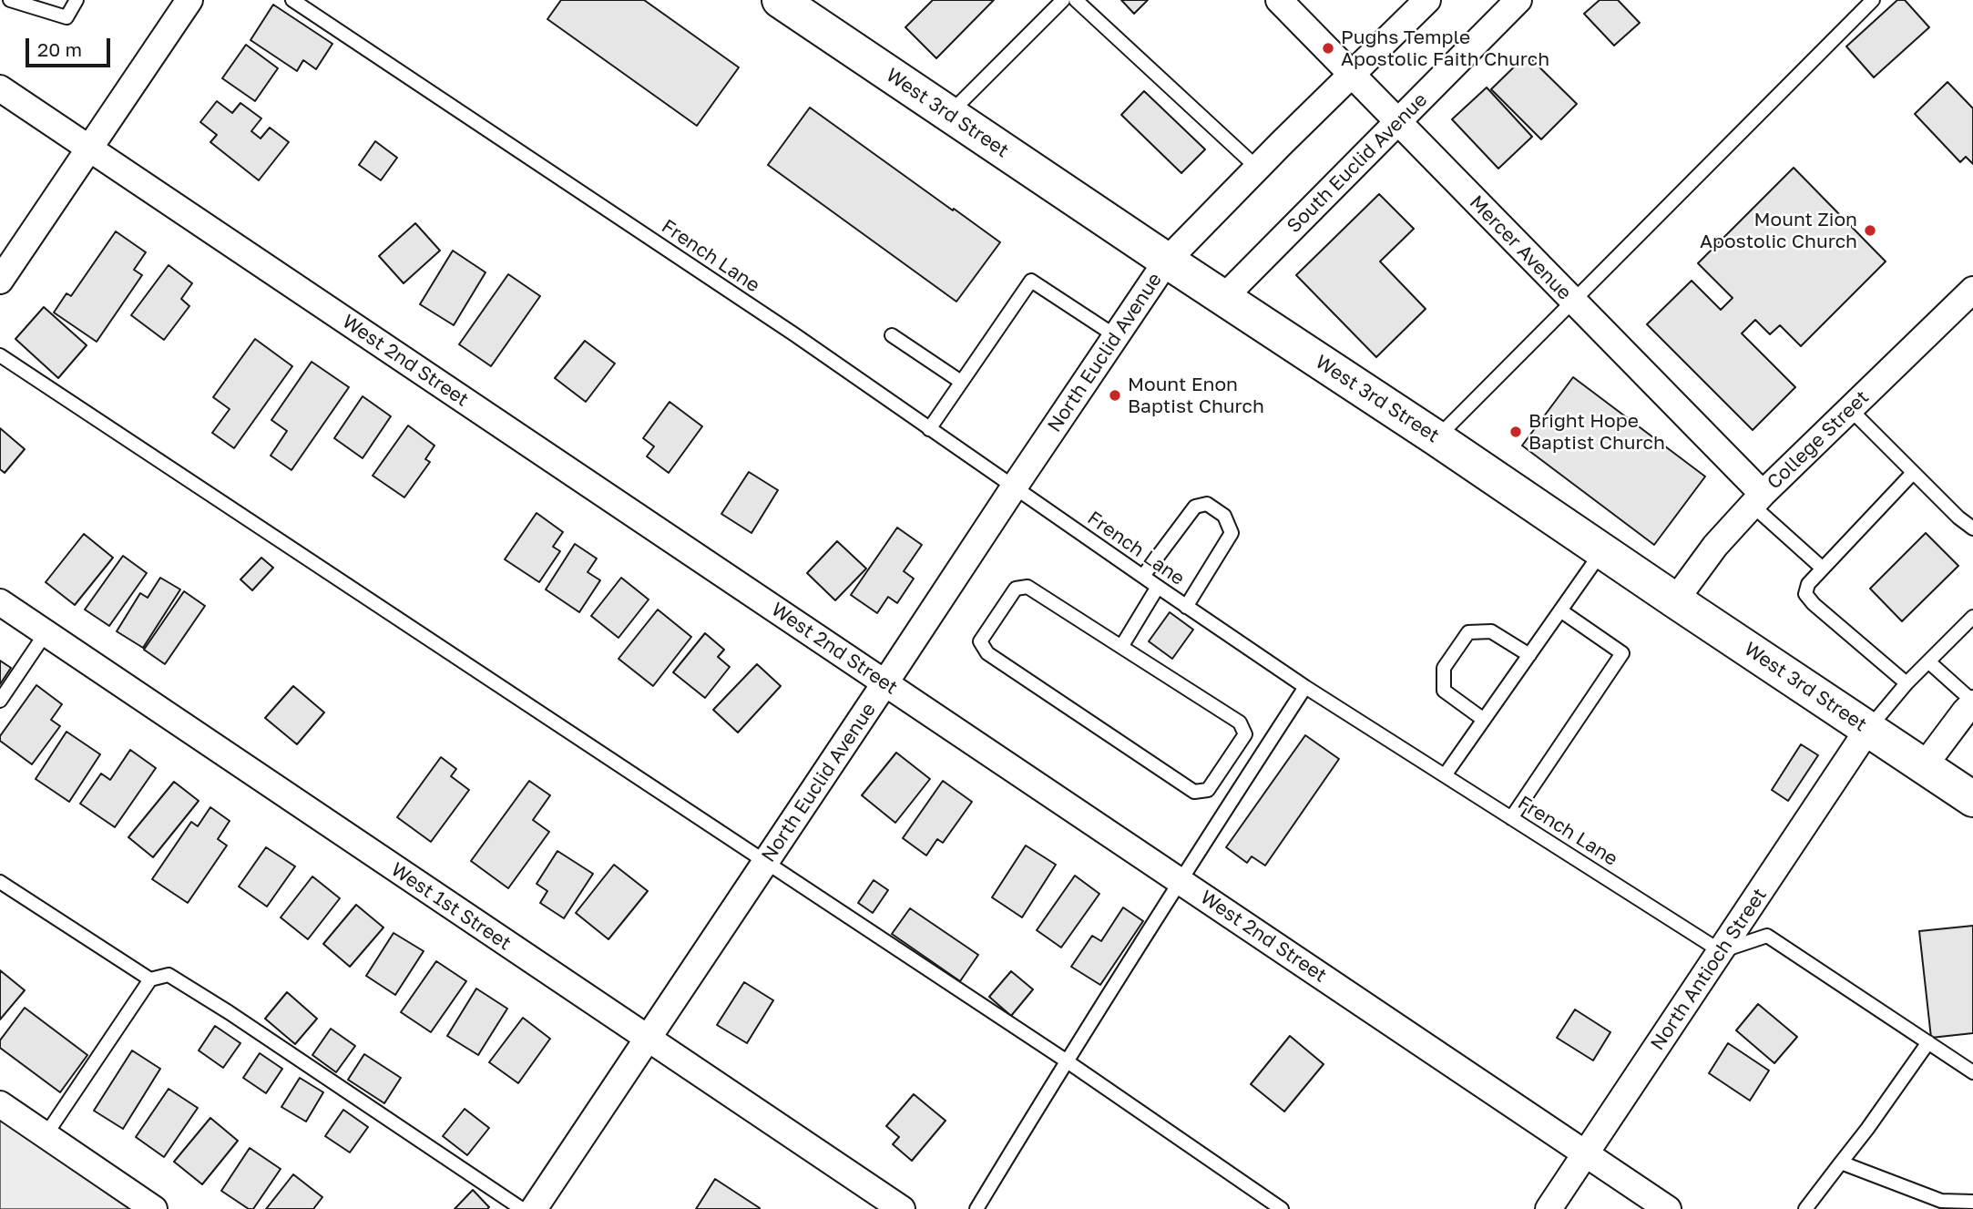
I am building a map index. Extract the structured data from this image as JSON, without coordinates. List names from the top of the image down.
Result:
{
  "streets": {
    "main road": ["West 3rd Street"],
    "street": [
      "South Euclid Avenue",
      "Mercer Avenue",
      "North Euclid Avenue",
      "West 2nd Street",
      "College Street",
      "West 1st Street",
      "North Antioch Street"
    ],
    "lane": ["French Lane"]
  },
  "crossings": [
    ["West 3rd Street", "South Euclid Avenue"],
    ["West 3rd Street", "North Euclid Avenue"],
    ["West 3rd Street", "College Street"],
    ["West 3rd Street", "North Antioch Street"],
    ["South Euclid Avenue", "Mercer Avenue"],
    ["Mercer Avenue", "College Street"],
    ["French Lane", "North Euclid Avenue"],
    ["French Lane", "North Antioch Street"],
    ["North Euclid Avenue", "West 2nd Street"],
    ["North Euclid Avenue", "West 1st Street"],
    ["West 2nd Street", "North Antioch Street"]
  ],
  "places": [
    "Pughs Temple Apostolic Faith Church",
    "Mount Zion Apostolic Church",
    "Mount Enon Baptist Church",
    "Bright Hope Baptist Church"
  ],
  "scale_bar": "20 m"
}
